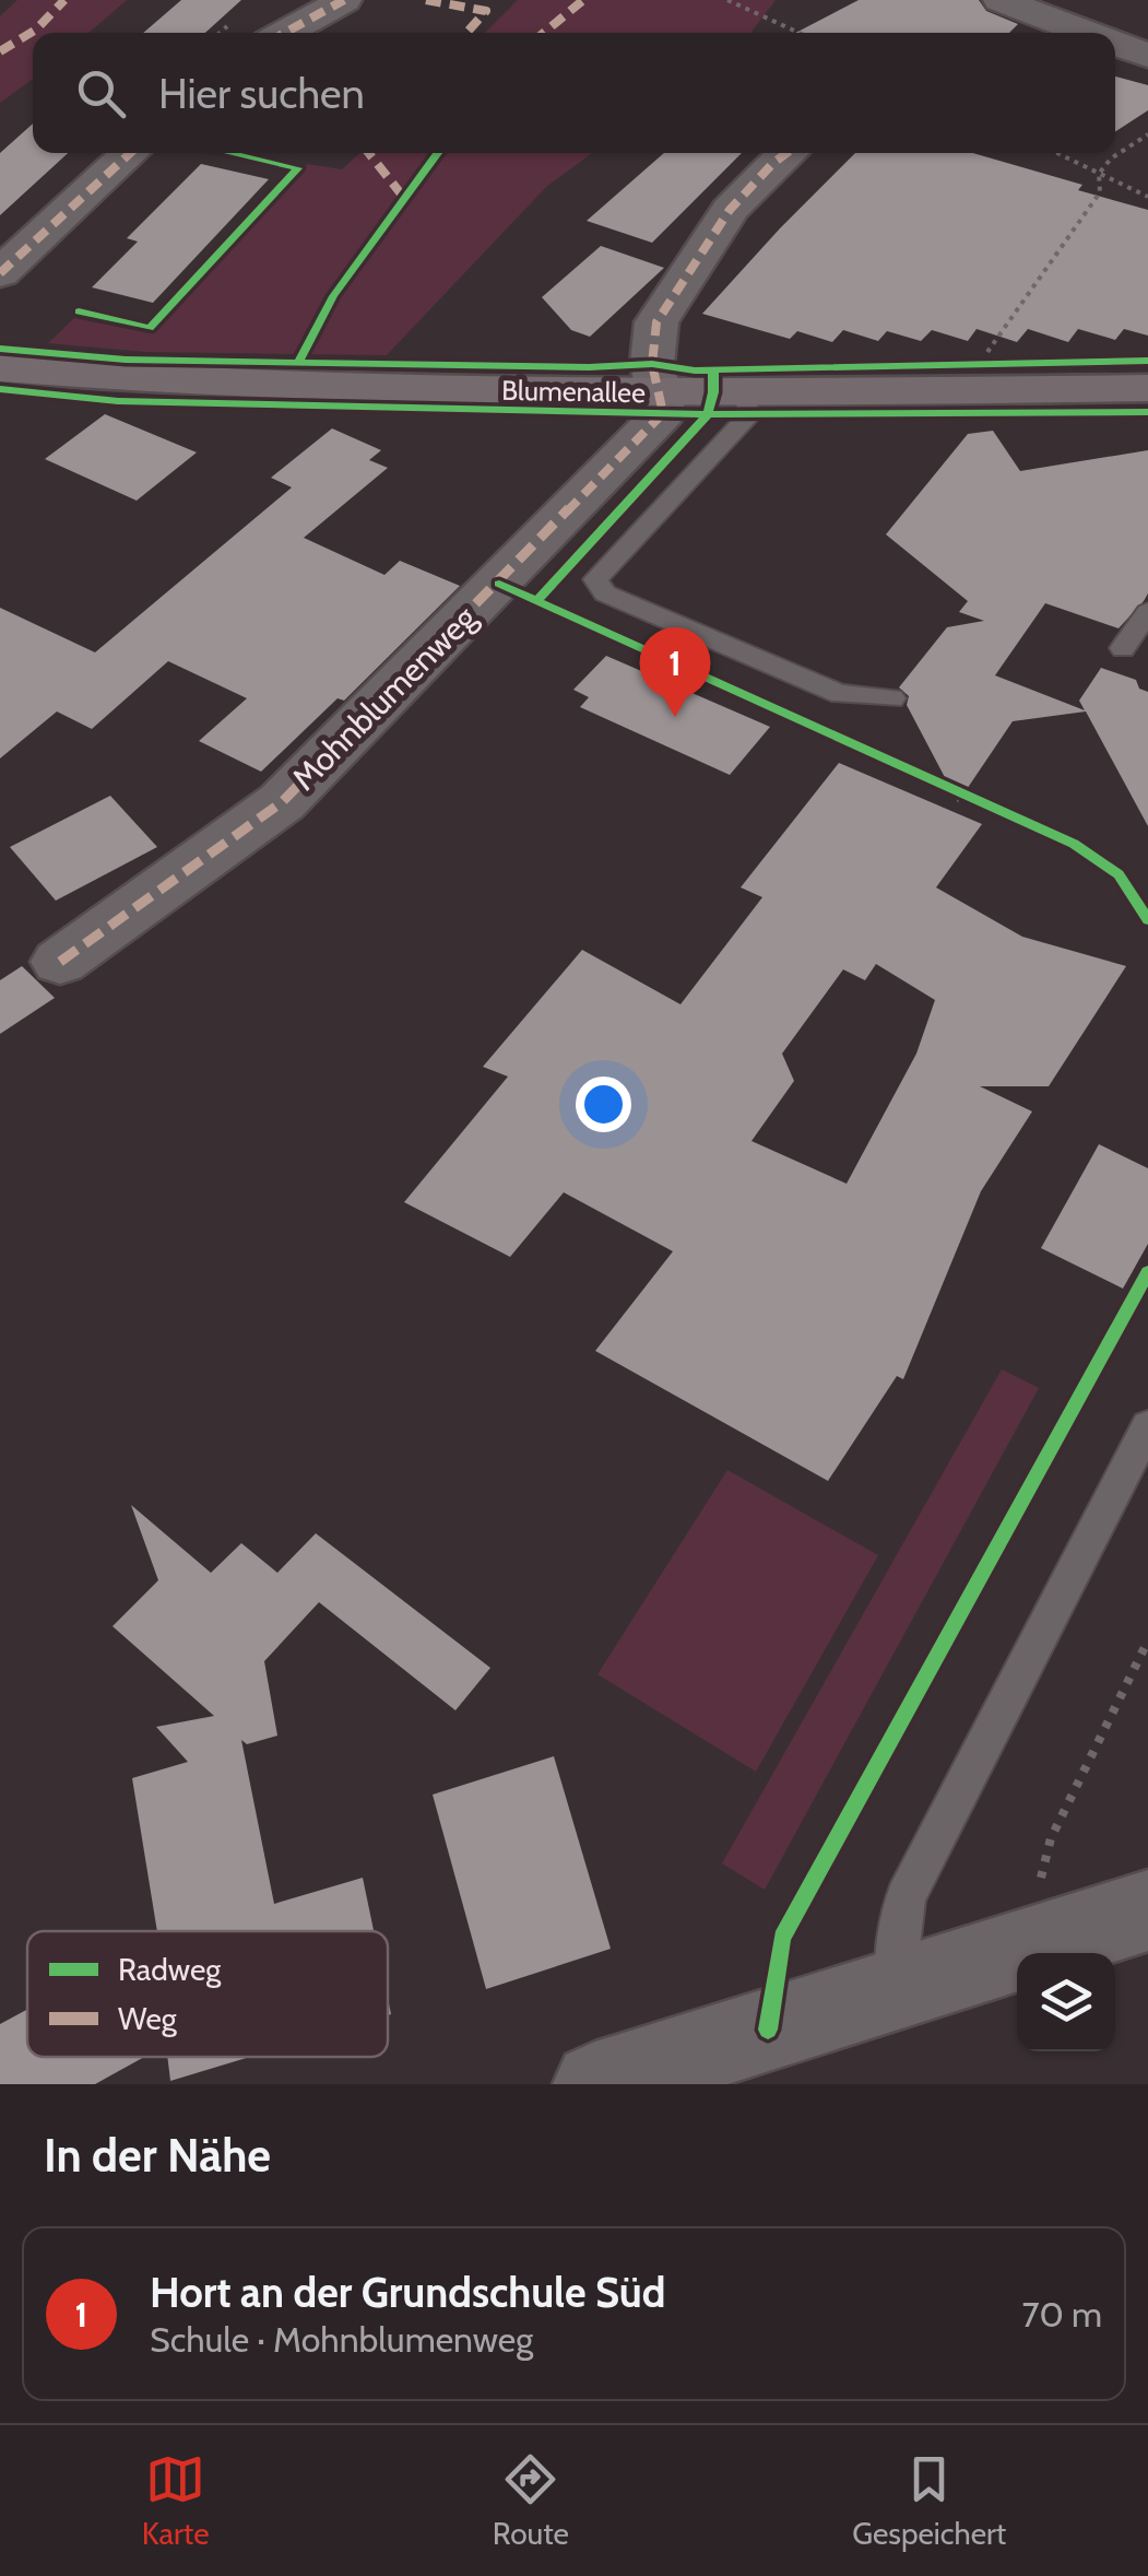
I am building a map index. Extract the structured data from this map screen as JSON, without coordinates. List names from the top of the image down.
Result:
{
  "streets": {
    "street": ["Blumenallee", "Mohnblumenweg"]
  },
  "crossings": [
    ["Blumenallee", "Mohnblumenweg"]
  ],
  "legend": ["Radweg", "Weg"],
  "page": {
    "search": "Hier suchen",
    "pins": "1",
    "heading": "In der Nähe",
    "list": [
      {
        "mark": "1",
        "name": "Hort an der Grundschule Süd",
        "note": "Schule · Mohnblumenweg",
        "value": "70 m"
      }
    ],
    "nav": ["Karte", "Route", "Gespeichert"]
  }
}
